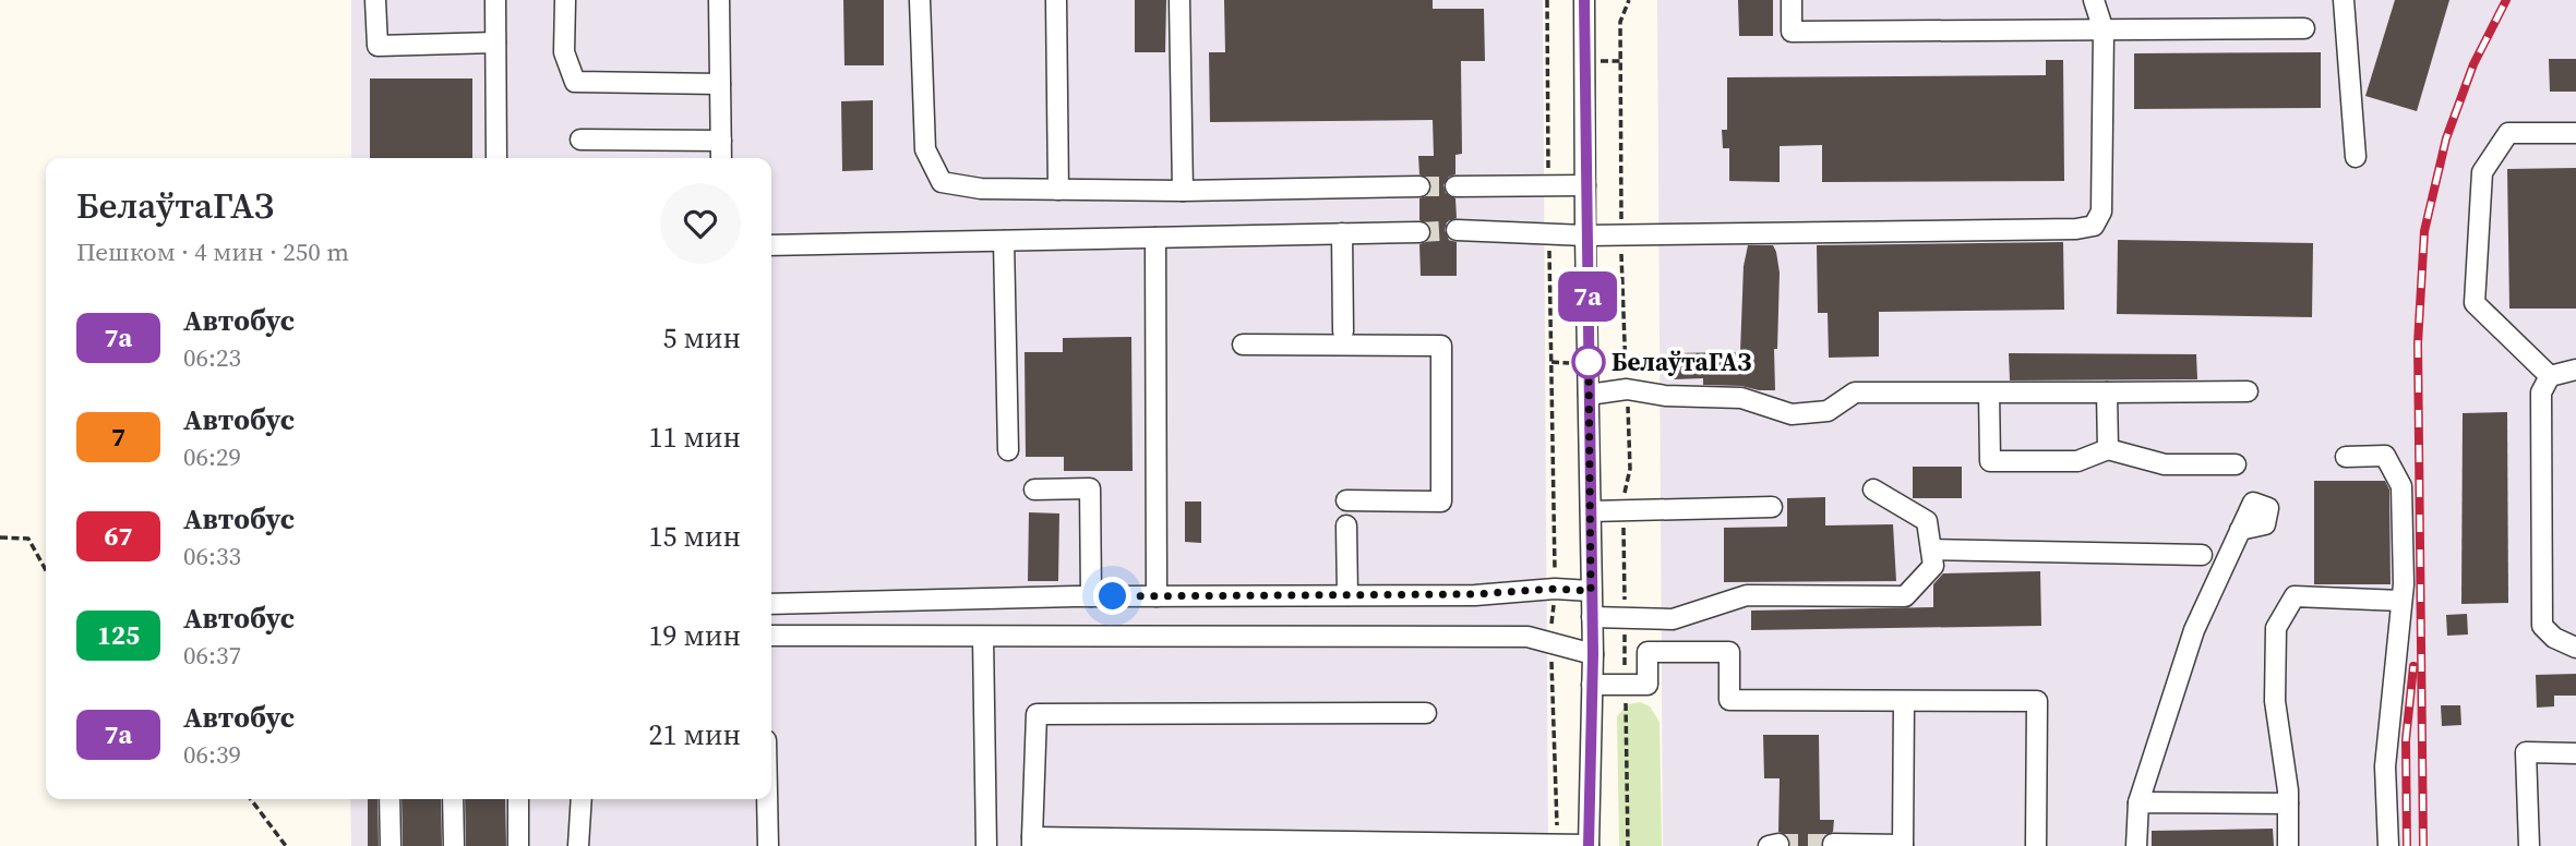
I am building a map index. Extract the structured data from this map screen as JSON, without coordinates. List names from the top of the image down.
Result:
{
  "places": ["БелаўтаГАЗ"],
  "lines": ["bus line 7а"],
  "page": {
    "on_map": "7а",
    "heading": ["БелаўтаГАЗ", "Пешком · 4 мин · 250 m"],
    "list": [
      {
        "mark": "7а",
        "name": "Автобус",
        "note": "06:23",
        "value": "5 мин"
      },
      {
        "mark": "7",
        "name": "Автобус",
        "note": "06:29",
        "value": "11 мин"
      },
      {
        "mark": "67",
        "name": "Автобус",
        "note": "06:33",
        "value": "15 мин"
      },
      {
        "mark": "125",
        "name": "Автобус",
        "note": "06:37",
        "value": "19 мин"
      },
      {
        "mark": "7а",
        "name": "Автобус",
        "note": "06:39",
        "value": "21 мин"
      }
    ]
  }
}
